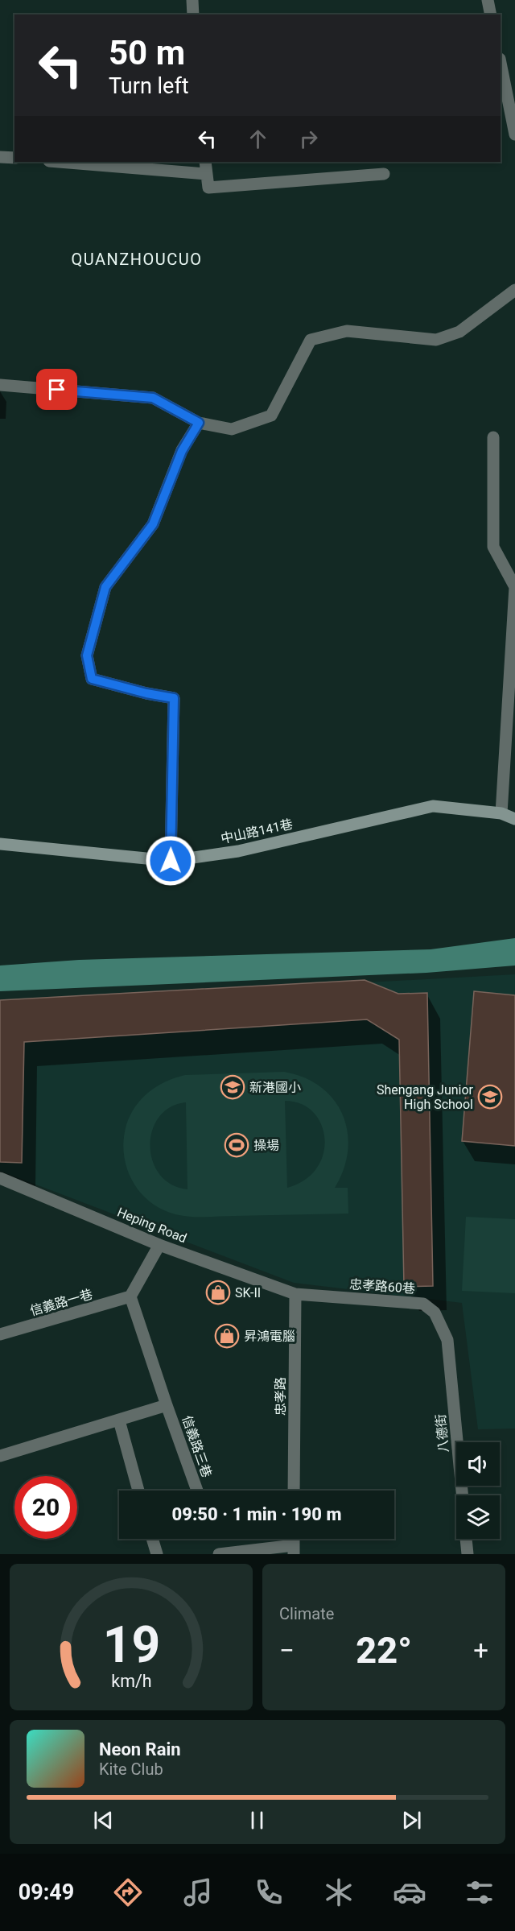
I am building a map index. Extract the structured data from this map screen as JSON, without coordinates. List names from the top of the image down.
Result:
{
  "streets": {
    "street": [
      "中山路141巷",
      "Heping Road",
      "忠孝路60巷",
      "信義路一巷",
      "忠孝路",
      "八德街",
      "信義路三巷"
    ]
  },
  "crossings": [
    ["Heping Road", "忠孝路60巷"],
    ["Heping Road", "忠孝路"],
    ["忠孝路60巷", "忠孝路"],
    ["忠孝路60巷", "八德街"]
  ],
  "districts": ["QUANZHOUCUO"],
  "places": {
    "school or university": ["新港國小", "Shengang Junior High School"],
    "sports": ["操場"],
    "shop": ["SK-II", "昇鴻電腦"]
  },
  "page": {
    "turn": ["50 m", "Turn left"],
    "limit": "20",
    "trip": "09:50 · 1 min · 190 m",
    "tile": "Climate",
    "heat": ["−", "22°", "+"],
    "song": ["Neon Rain", "Kite Club"],
    "tabs": "09:49",
    "gauge": ["19", "km/h"]
  }
}
